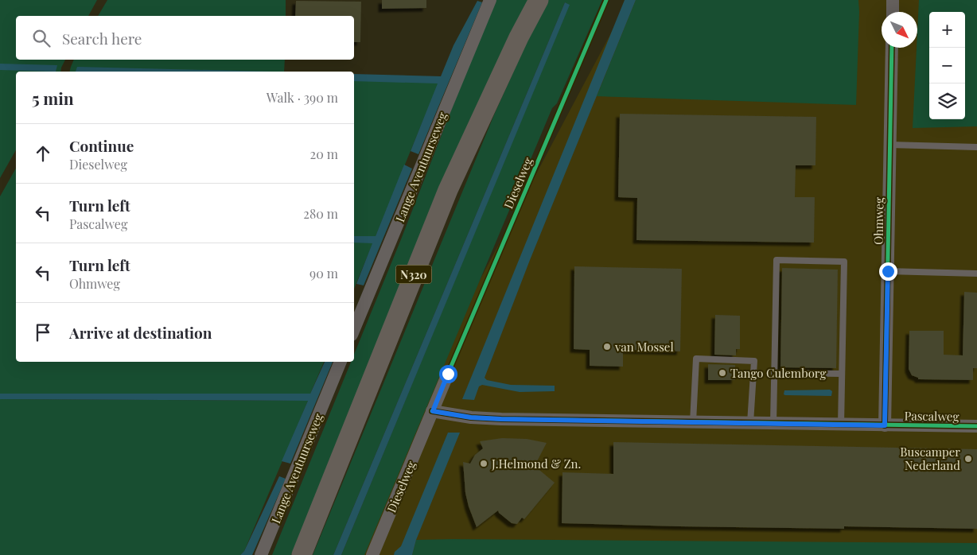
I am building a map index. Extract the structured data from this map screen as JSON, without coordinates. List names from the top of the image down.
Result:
{
  "streets": {
    "main road": ["N320"],
    "street": [
      "Lange Aventuurseweg",
      "Dieselweg",
      "Ohmweg",
      "Pascalweg"
    ]
  },
  "crossings": [
    ["Dieselweg", "Pascalweg"],
    ["Ohmweg", "Pascalweg"]
  ],
  "places": [
    "van Mossel",
    "Tango Culemborg",
    "Buscamper Nederland",
    "J.Helmond & Zn."
  ],
  "north": "bottom right",
  "page": {
    "map_buttons": ["+", "−"],
    "search": "Search here",
    "heading": ["5 min", "Walk · 390 m"],
    "list": [
      ["Continue", "Dieselweg", "20 m"],
      ["Turn left", "Pascalweg", "280 m"],
      ["Turn left", "Ohmweg", "90 m"],
      "Arrive at destination"
    ]
  }
}
